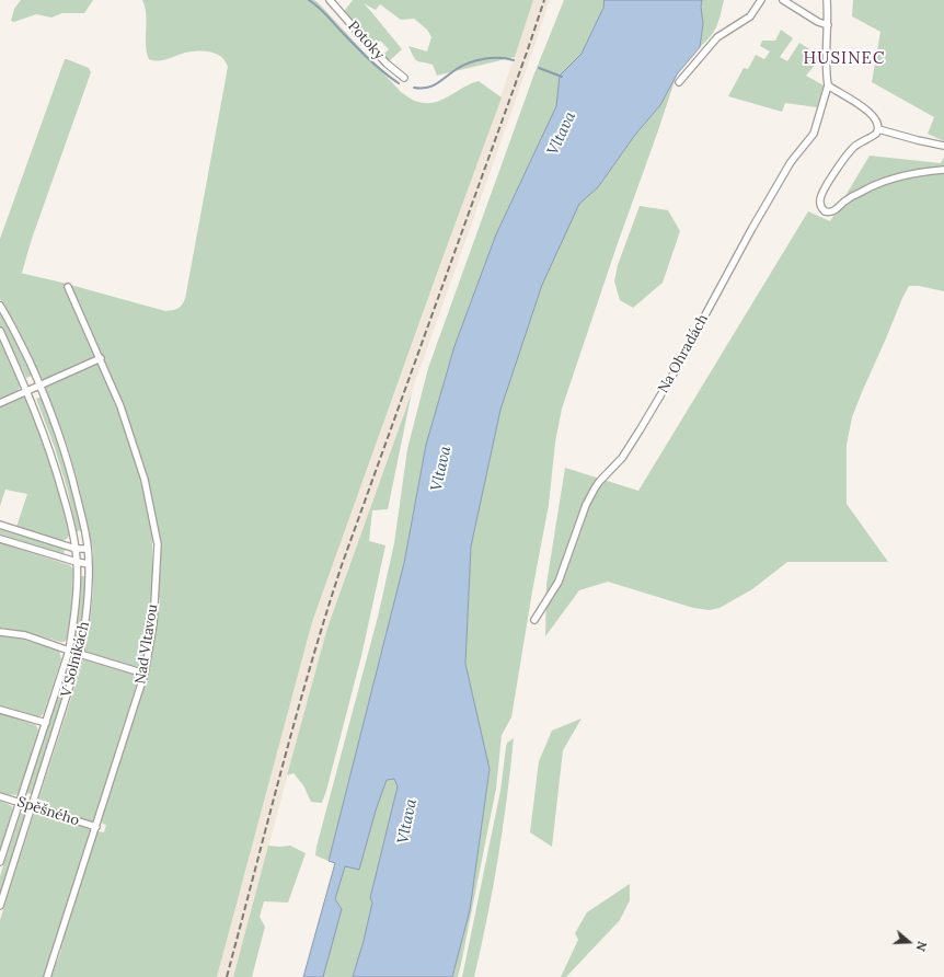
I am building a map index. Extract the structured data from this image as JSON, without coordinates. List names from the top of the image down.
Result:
{
  "streets": {
    "street": [
      "Potoky",
      "Na Ohradách",
      "Nad Vltavou",
      "V Solníkách",
      "Spěšného"
    ]
  },
  "crossings": [
    ["Nad Vltavou", "Spěšného"],
    ["V Solníkách", "Spěšného"]
  ],
  "districts": ["HUSINEC"],
  "water": ["Vltava"],
  "north": "right"
}
